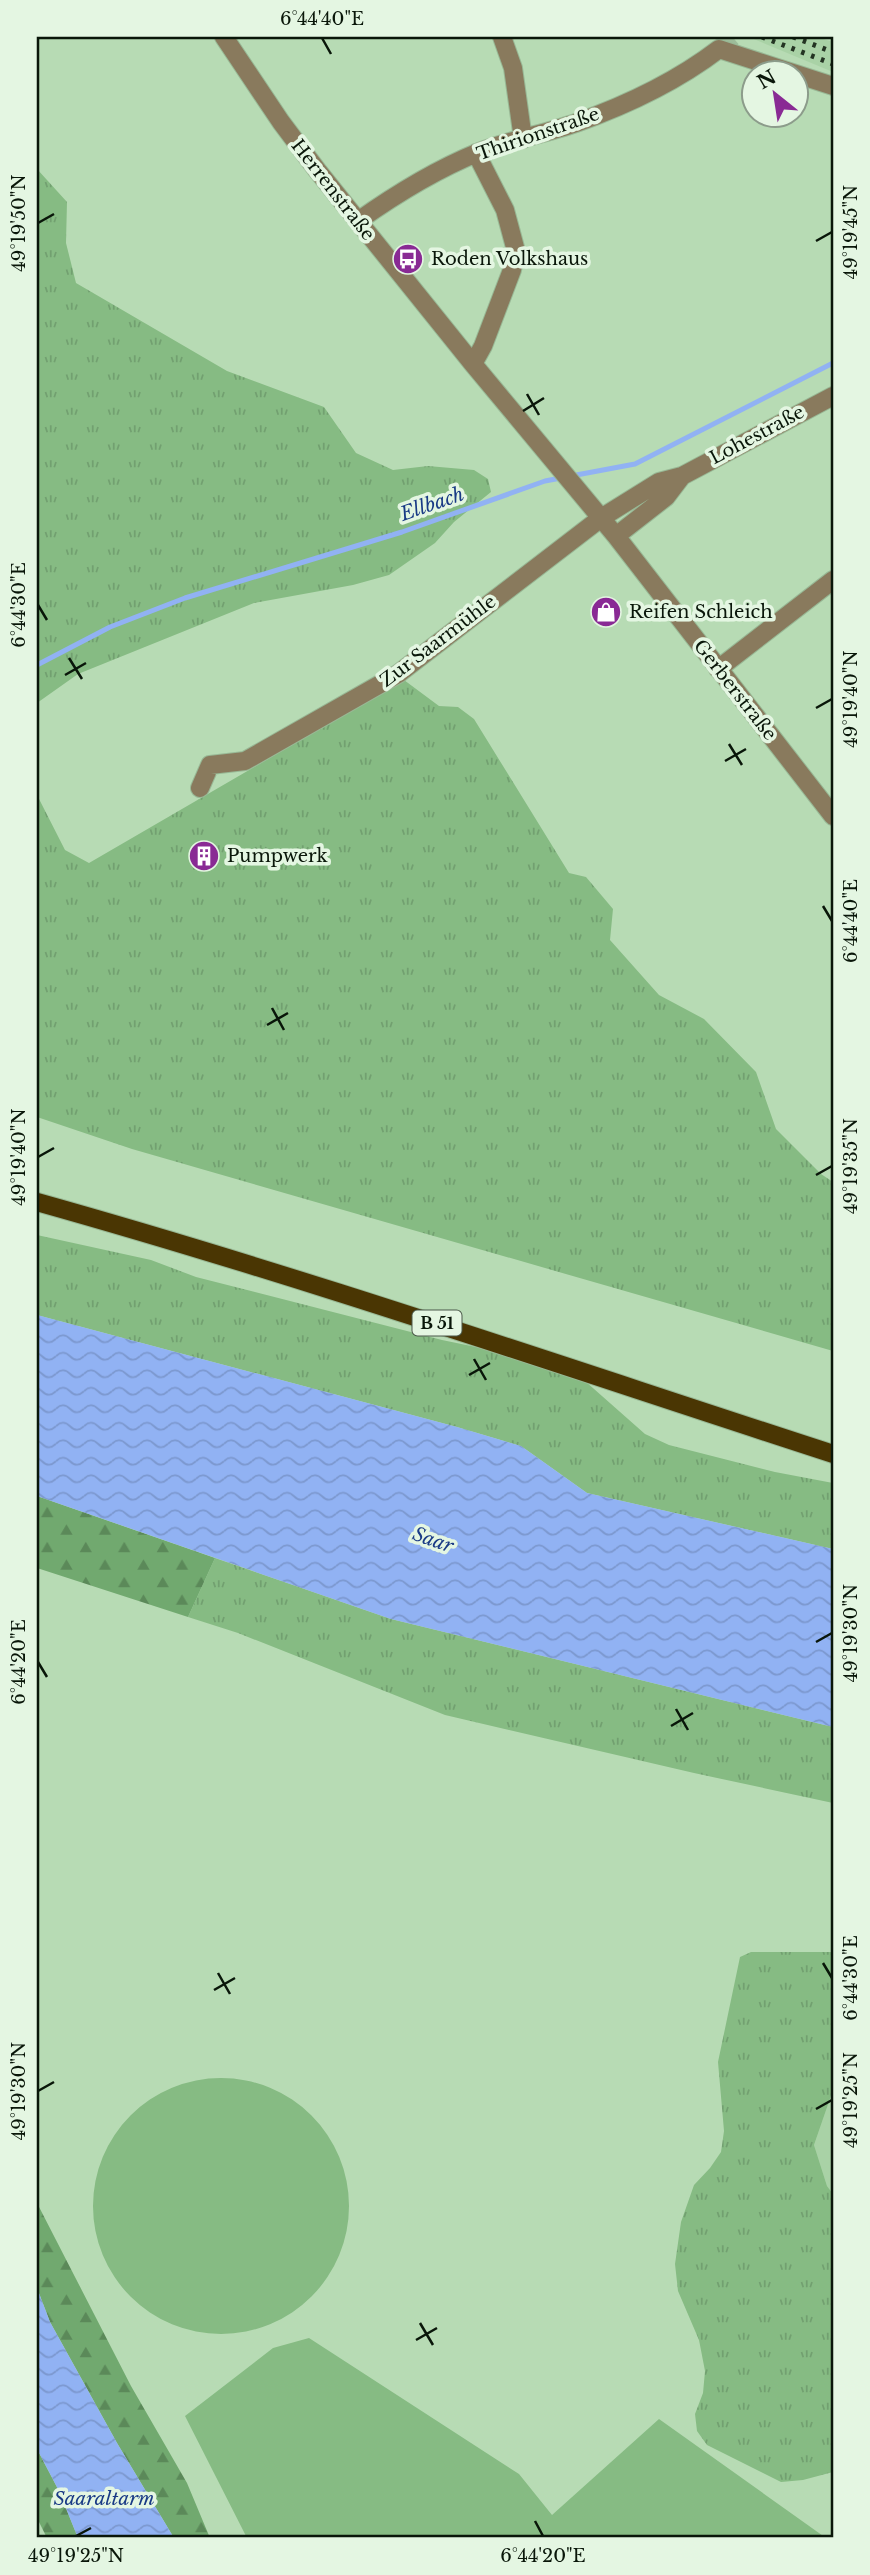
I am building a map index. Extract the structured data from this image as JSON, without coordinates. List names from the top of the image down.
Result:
{
  "streets": {
    "main road": ["B 51"],
    "street": [
      "Thirionstraße",
      "Herrenstraße",
      "Lohestraße",
      "Zur Saarmühle",
      "Gerberstraße"
    ]
  },
  "crossings": [
    ["Thirionstraße", "Herrenstraße"],
    ["Herrenstraße", "Gerberstraße"],
    ["Lohestraße", "Zur Saarmühle"],
    ["Lohestraße", "Gerberstraße"],
    ["Zur Saarmühle", "Gerberstraße"]
  ],
  "water": ["Ellbach", "Saar", "Saaraltarm"],
  "places": {
    "bus stop": ["Roden Volkshaus"],
    "shop": ["Reifen Schleich"],
    "building": ["Pumpwerk"]
  },
  "north": "top left",
  "coordinates": [
    "6°44'40\"E",
    "49°19'50\"N",
    "49°19'45\"N",
    "6°44'30\"E",
    "49°19'40\"N",
    "49°19'35\"N",
    "49°19'30\"N",
    "6°44'20\"E",
    "49°19'25\"N"
  ]
}
